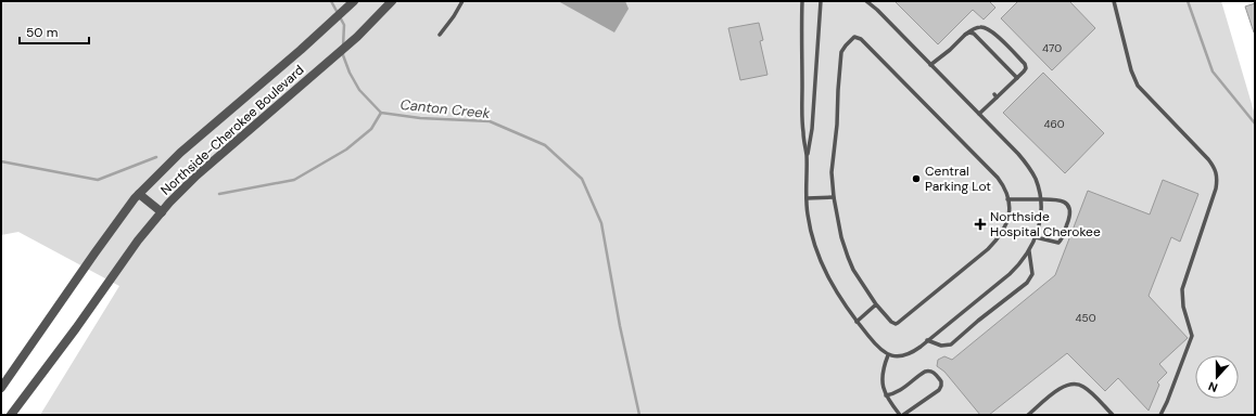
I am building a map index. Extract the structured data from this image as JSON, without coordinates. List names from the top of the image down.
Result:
{
  "streets": {
    "street": ["Northside-Cherokee Boulevard"]
  },
  "water": ["Canton Creek"],
  "places": {
    "other": ["Central Parking Lot"],
    "health": ["Northside Hospital Cherokee"]
  },
  "house_numbers": ["470", "460", "450"],
  "scale_bar": "50 m",
  "north": "bottom"
}
